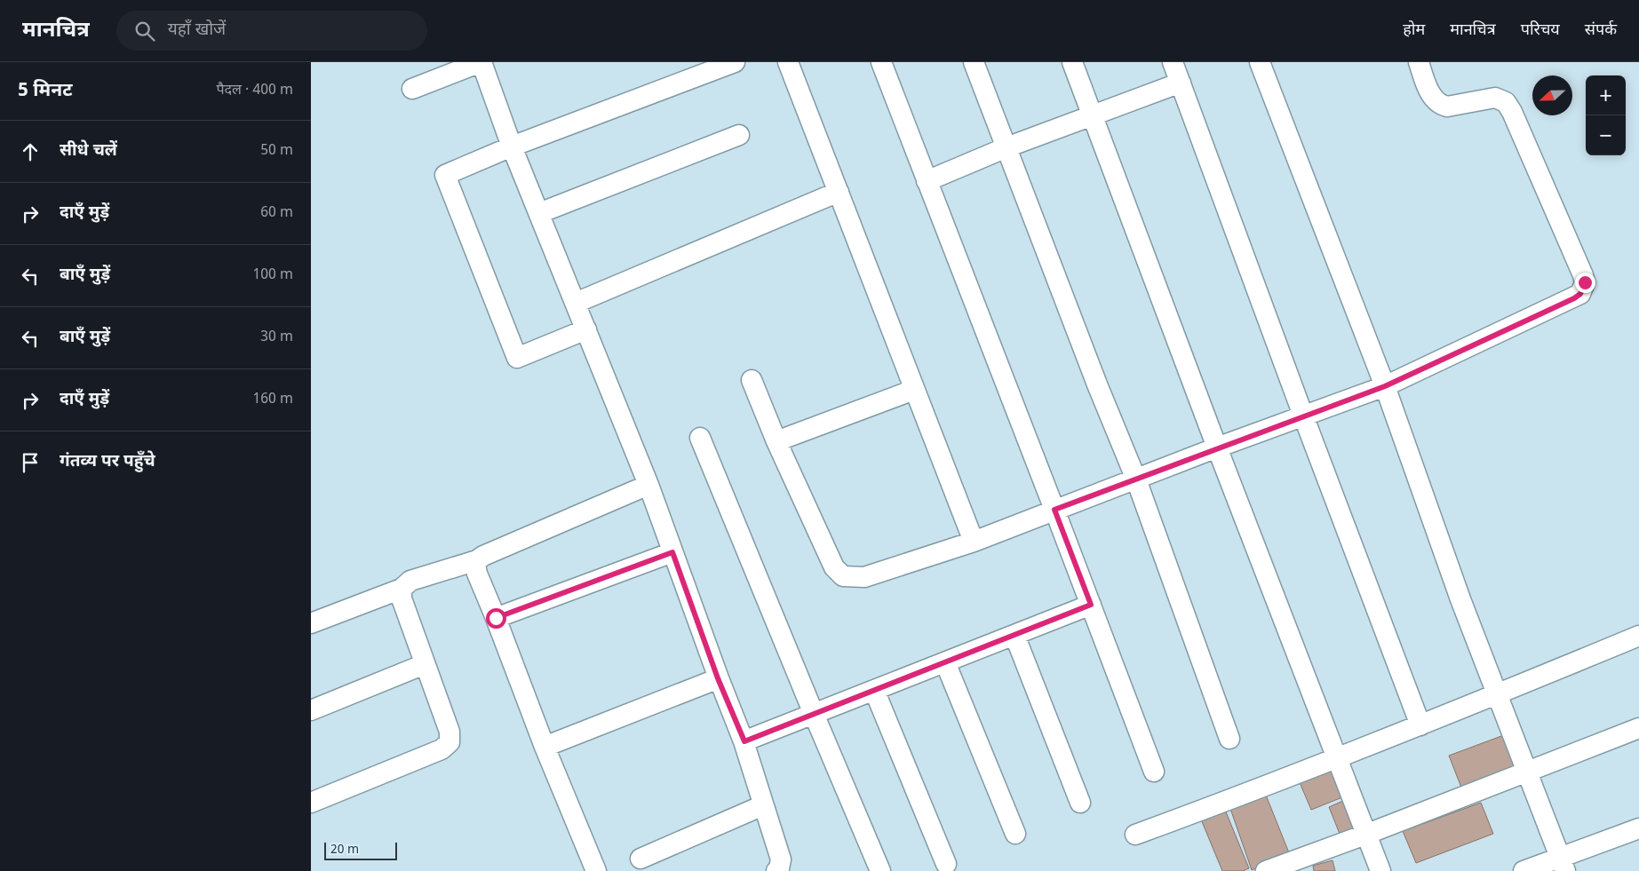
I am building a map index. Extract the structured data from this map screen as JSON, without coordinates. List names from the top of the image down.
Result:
{
  "scale_bar": "20 m",
  "north": "left",
  "page": {
    "header": "मानचित्र",
    "search": "यहाँ खोजें",
    "nav": [
      "होम",
      "मानचित्र",
      "परिचय",
      "संपर्क"
    ],
    "heading": ["5 मिनट", "पैदल · 400 m"],
    "map_buttons": ["+", "−"],
    "list": [
      ["सीधे चलें", "50 m"],
      ["दाएँ मुड़ें", "60 m"],
      ["बाएँ मुड़ें", "100 m"],
      ["बाएँ मुड़ें", "30 m"],
      ["दाएँ मुड़ें", "160 m"],
      "गंतव्य पर पहुँचे"
    ],
    "scale": "20 m"
  }
}
